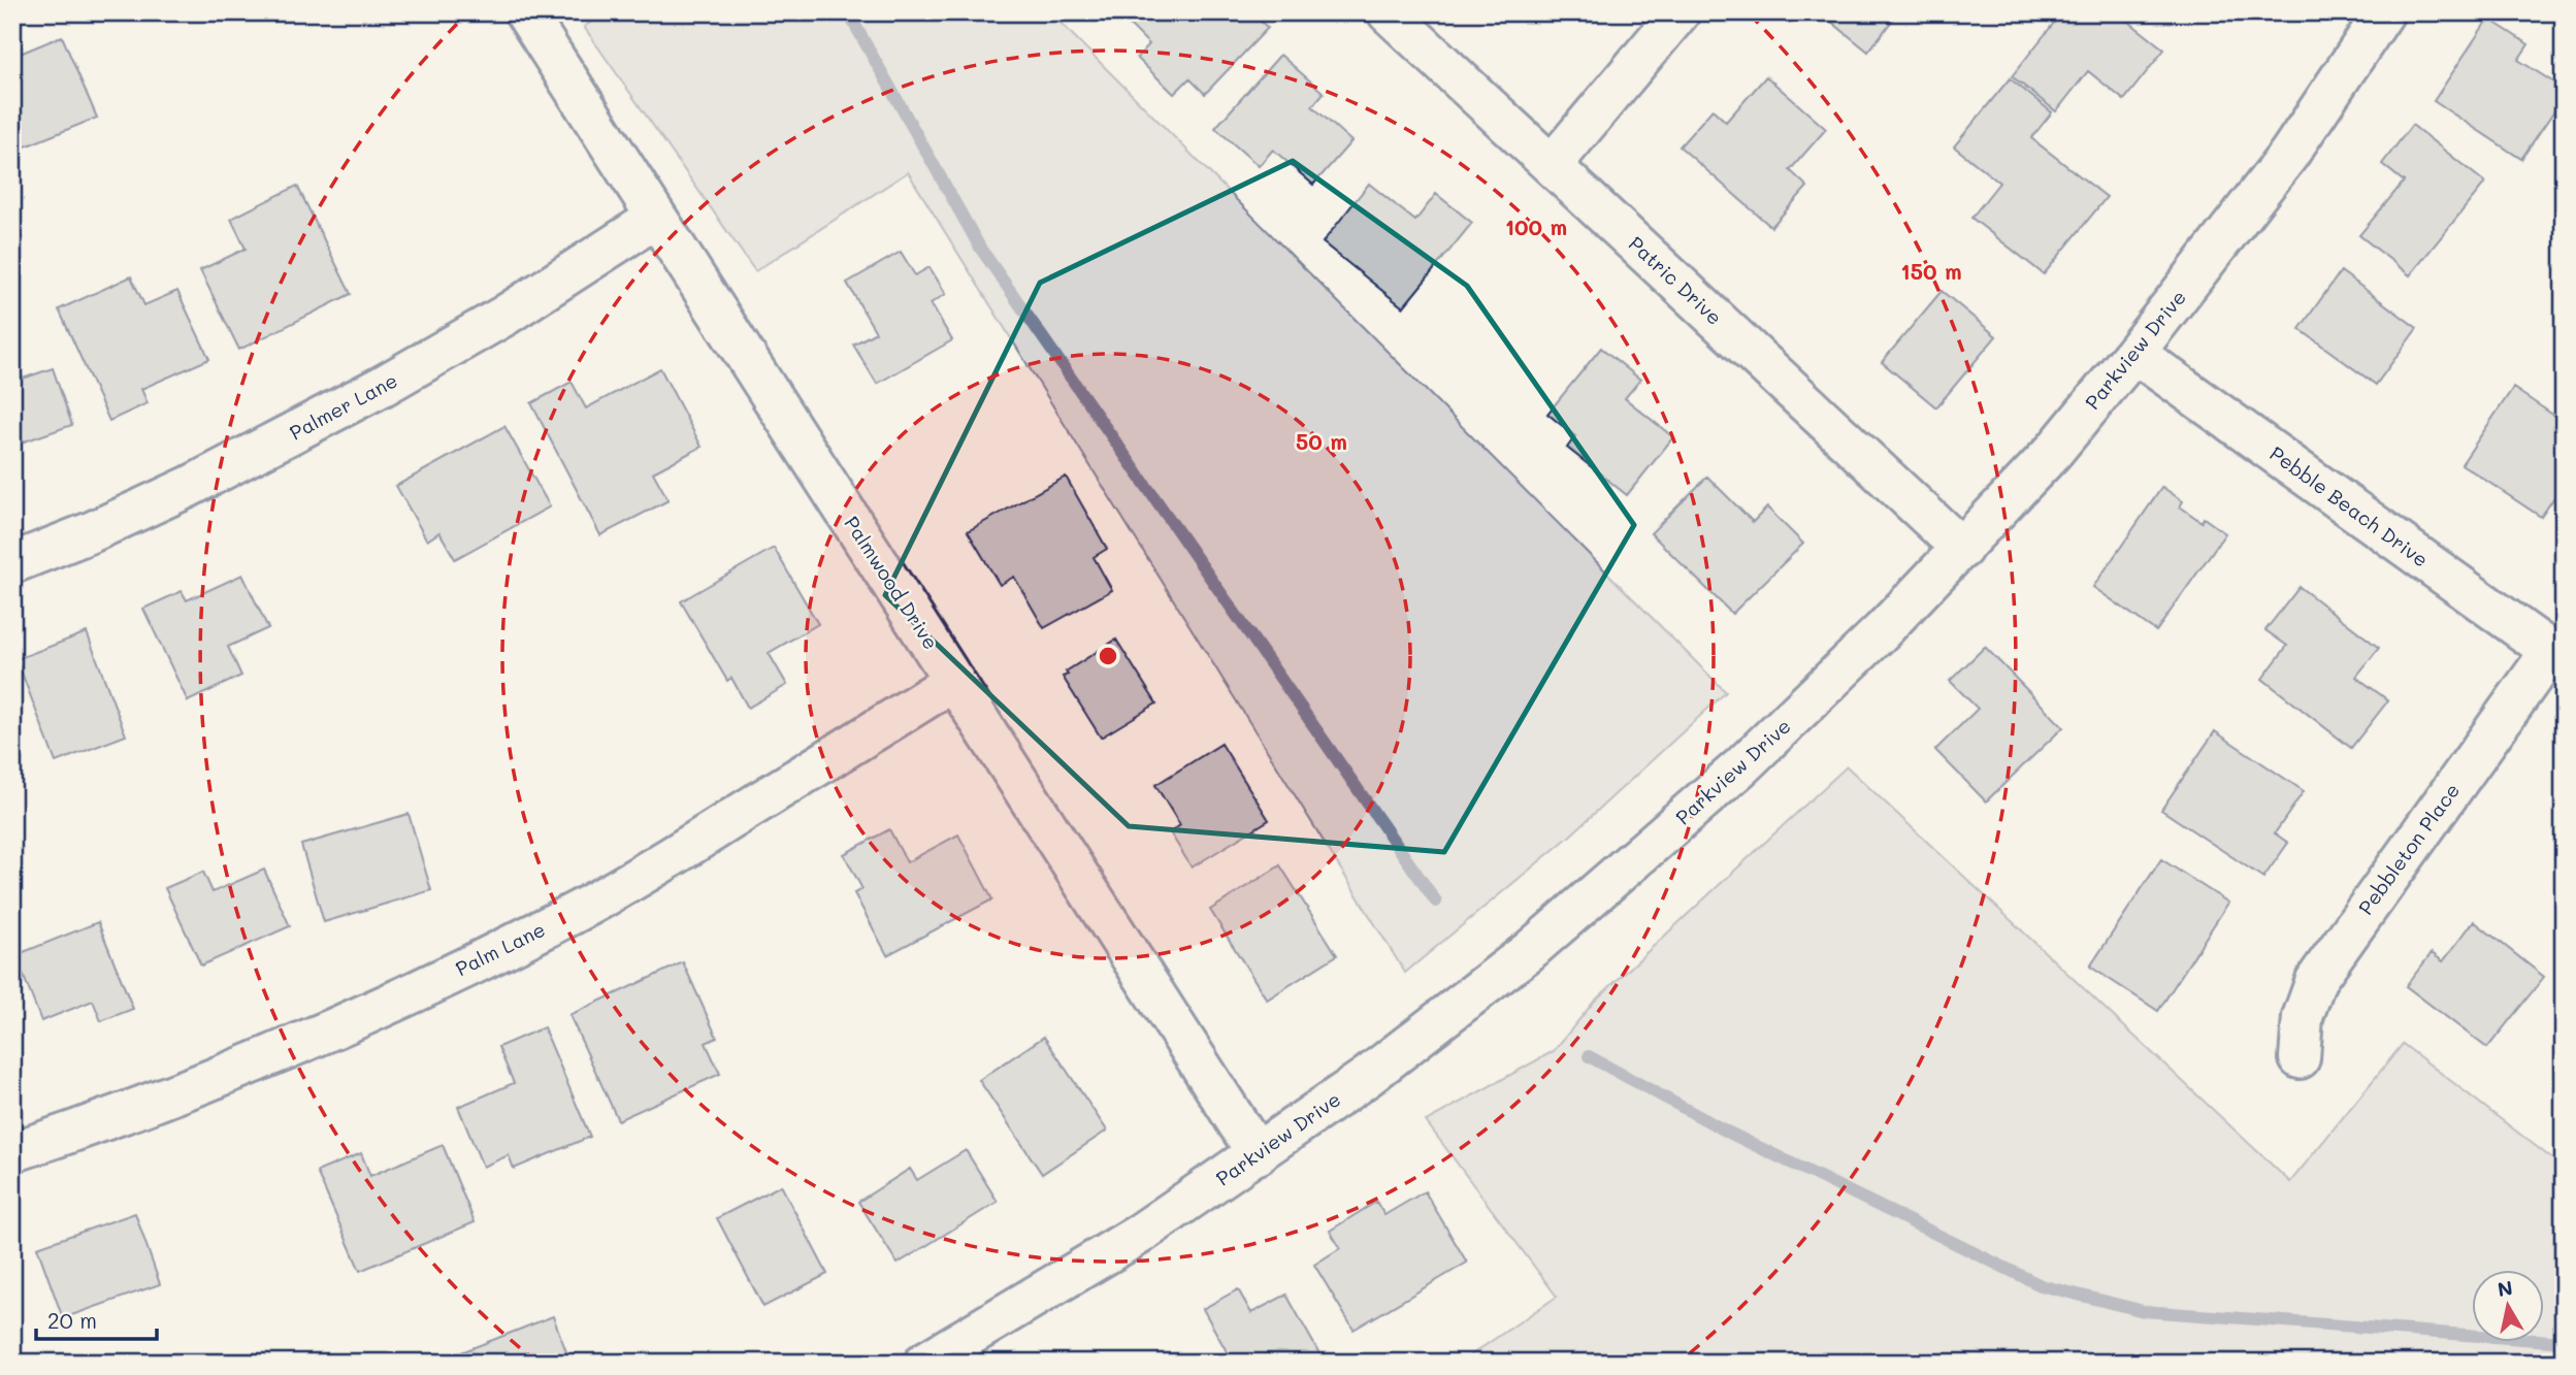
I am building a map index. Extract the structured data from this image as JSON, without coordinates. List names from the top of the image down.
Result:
{
  "streets": {
    "street": [
      "Patric Drive",
      "Parkview Drive",
      "Palmer Lane",
      "Pebble Beach Drive",
      "Palmwood Drive",
      "Pebbleton Place",
      "Palm Lane"
    ]
  },
  "crossings": [
    ["Patric Drive", "Parkview Drive"],
    ["Parkview Drive", "Pebble Beach Drive"],
    ["Parkview Drive", "Palmwood Drive"],
    ["Palmer Lane", "Palmwood Drive"],
    ["Pebble Beach Drive", "Pebbleton Place"],
    ["Palmwood Drive", "Palm Lane"]
  ],
  "scale_bar": "20 m",
  "north": "top",
  "rings": ["100 m", "150 m", "50 m"]
}
